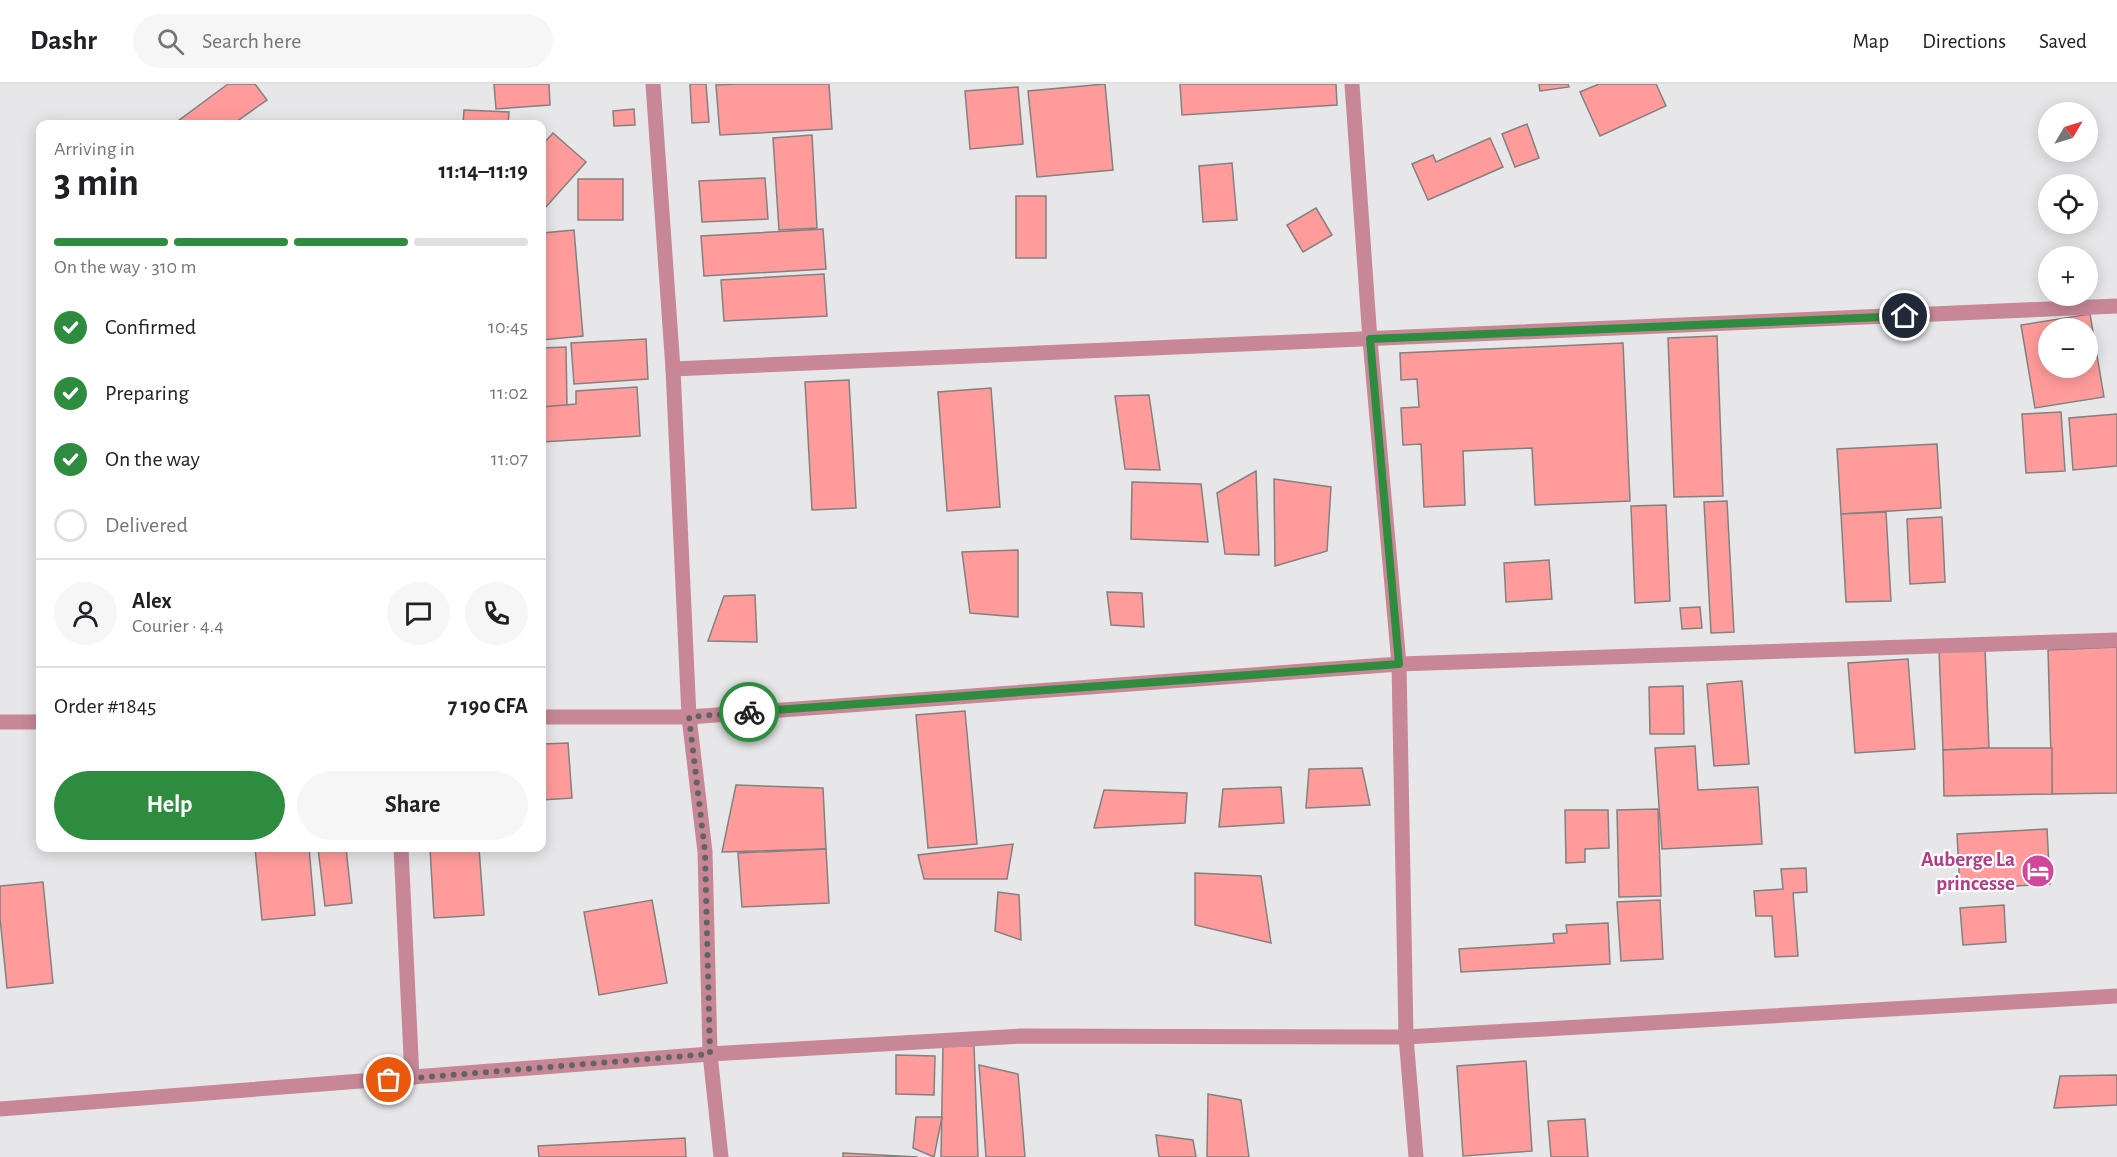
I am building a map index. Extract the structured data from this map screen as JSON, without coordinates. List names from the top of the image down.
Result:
{
  "places": {
    "hotel": ["Auberge La princesse"]
  },
  "north": "top right",
  "page": {
    "header": "Dashr",
    "search": "Search here",
    "nav": ["Map", "Directions", "Saved"],
    "map_buttons": ["+", "−"],
    "heading": ["3 min", "Arriving in", "11:14–11:19"],
    "panel": [
      "Alex",
      "Courier · 4.4",
      "Order #1845",
      "7 190 CFA"
    ],
    "bar": "On the way · 310 m",
    "list": [
      ["Confirmed", "10:45"],
      ["Preparing", "11:02"],
      ["On the way", "11:07"],
      "Delivered"
    ],
    "buttons": ["Help", "Share"]
  }
}
